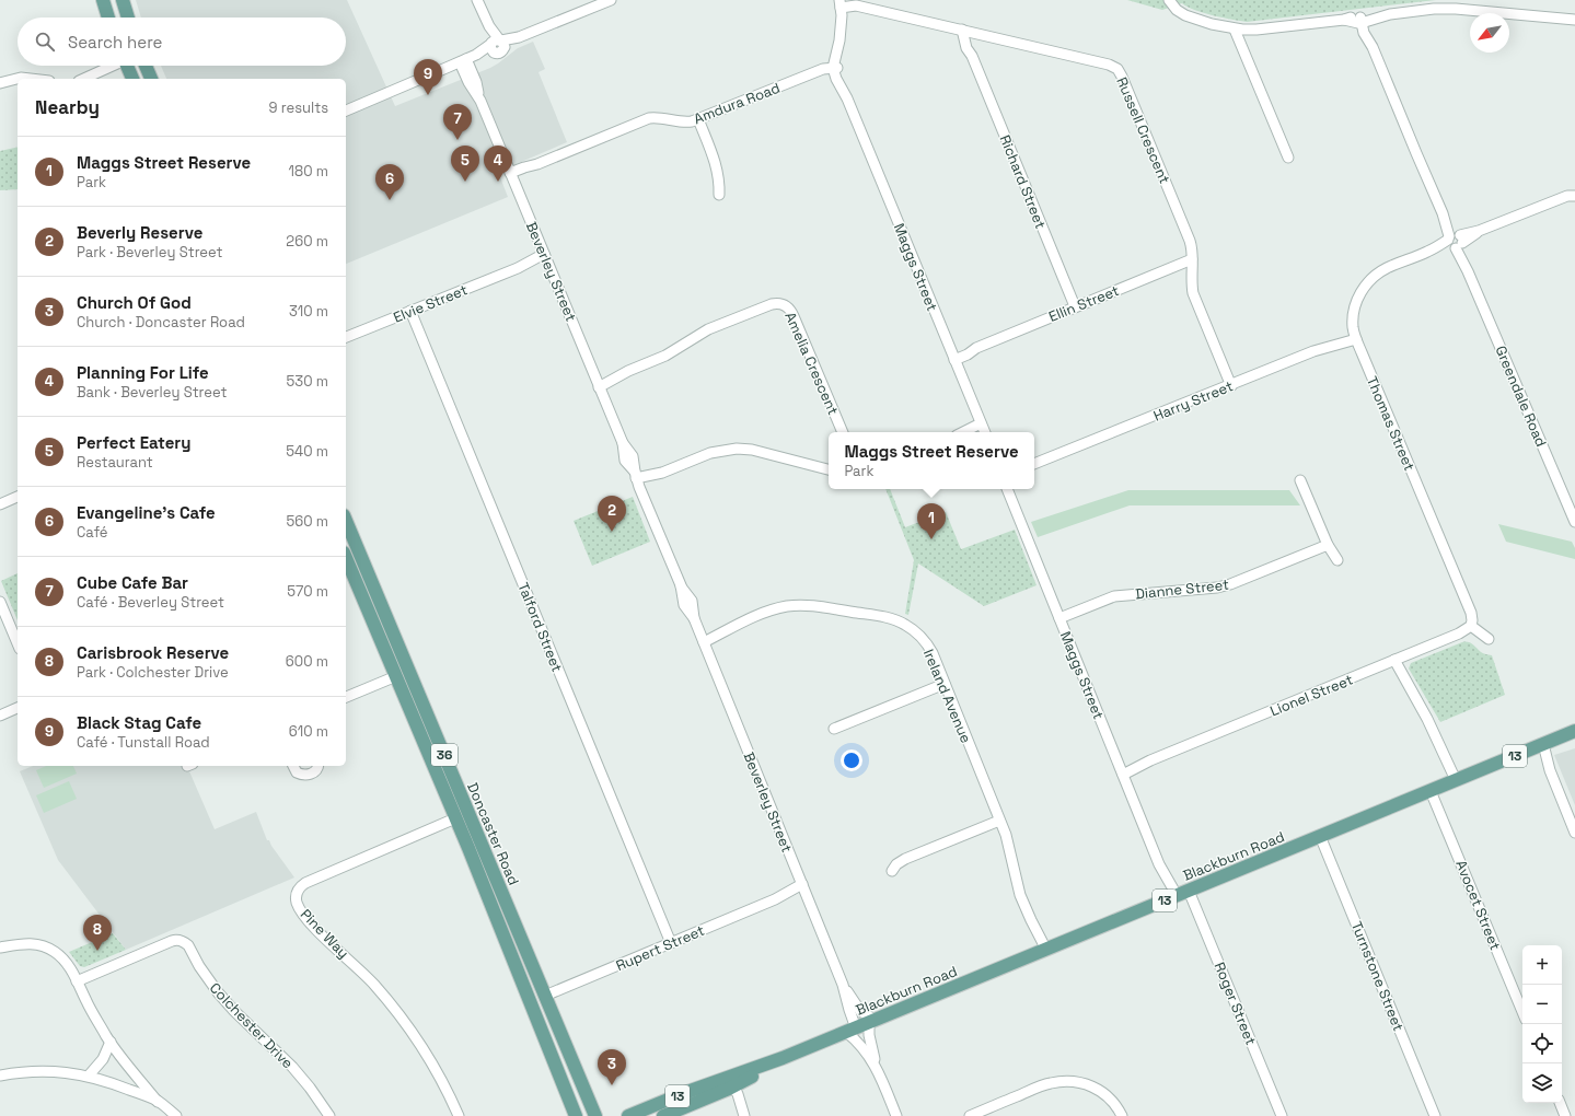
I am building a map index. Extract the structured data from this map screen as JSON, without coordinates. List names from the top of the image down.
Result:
{
  "streets": {
    "main road": [
      "36",
      "13",
      "Doncaster Road",
      "Blackburn Road"
    ],
    "street": [
      "Amdura Road",
      "Russell Crescent",
      "Richard Street",
      "Maggs Street",
      "Beverley Street",
      "Elvie Street",
      "Ellin Street",
      "Amelia Crescent",
      "Greendale Road",
      "Harry Street",
      "Thomas Street",
      "Dianne Street",
      "Talford Street",
      "Lionel Street",
      "Ireland Avenue",
      "Avocet Street",
      "Pine Way",
      "Rupert Street",
      "Turnstone Street",
      "Roger Street",
      "Colchester Drive"
    ]
  },
  "crossings": [
    ["Amdura Road", "Maggs Street"],
    ["Amdura Road", "Beverley Street"],
    ["Russell Crescent", "Richard Street"],
    ["Russell Crescent", "Ellin Street"],
    ["Russell Crescent", "Harry Street"],
    ["Richard Street", "Ellin Street"],
    ["Maggs Street", "Ellin Street"],
    ["Maggs Street", "Dianne Street"],
    ["Maggs Street", "Lionel Street"],
    ["Maggs Street", "Blackburn Road"],
    ["Maggs Street", "Roger Street"],
    ["Beverley Street", "Elvie Street"],
    ["Beverley Street", "Amelia Crescent"],
    ["Beverley Street", "Ireland Avenue"],
    ["Beverley Street", "Blackburn Road"],
    ["Beverley Street", "Rupert Street"],
    ["Elvie Street", "Talford Street"],
    ["Greendale Road", "Thomas Street"],
    ["Harry Street", "Thomas Street"],
    ["Thomas Street", "Lionel Street"],
    ["Talford Street", "Rupert Street"],
    ["Ireland Avenue", "Blackburn Road"],
    ["Doncaster Road", "Pine Way"],
    ["Doncaster Road", "Rupert Street"],
    ["Blackburn Road", "Avocet Street"],
    ["Blackburn Road", "Turnstone Street"],
    ["Blackburn Road", "Roger Street"]
  ],
  "north": "bottom left",
  "page": {
    "search": "Search here",
    "pins": [
      "9",
      "7",
      "4",
      "5",
      "6",
      "2",
      "1",
      "8",
      "3"
    ],
    "heading": ["Nearby", "9 results"],
    "list": [
      {
        "mark": "1",
        "name": "Maggs Street Reserve",
        "note": "Park",
        "value": "180 m"
      },
      {
        "mark": "2",
        "name": "Beverly Reserve",
        "note": "Park · Beverley Street",
        "value": "260 m"
      },
      {
        "mark": "3",
        "name": "Church Of God",
        "note": "Church · Doncaster Road",
        "value": "310 m"
      },
      {
        "mark": "4",
        "name": "Planning For Life",
        "note": "Bank · Beverley Street",
        "value": "530 m"
      },
      {
        "mark": "5",
        "name": "Perfect Eatery",
        "note": "Restaurant",
        "value": "540 m"
      },
      {
        "mark": "6",
        "name": "Evangeline's Cafe",
        "note": "Café",
        "value": "560 m"
      },
      {
        "mark": "7",
        "name": "Cube Cafe Bar",
        "note": "Café · Beverley Street",
        "value": "570 m"
      },
      {
        "mark": "8",
        "name": "Carisbrook Reserve",
        "note": "Park · Colchester Drive",
        "value": "600 m"
      },
      {
        "mark": "9",
        "name": "Black Stag Cafe",
        "note": "Café · Tunstall Road",
        "value": "610 m"
      }
    ],
    "popup": ["Maggs Street Reserve", "Park"],
    "map_buttons": ["+", "−"]
  }
}
